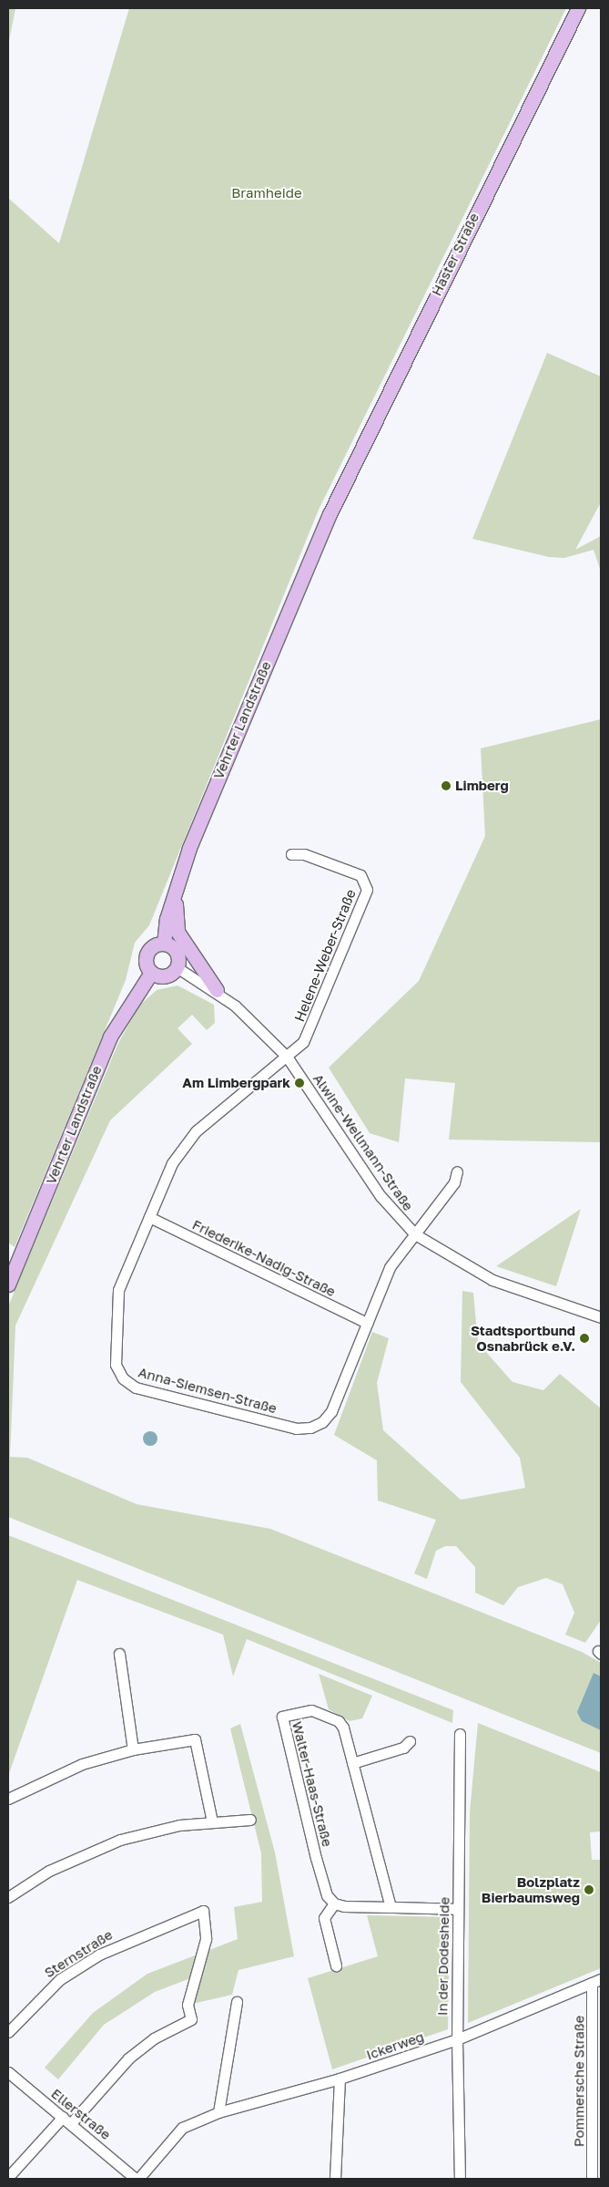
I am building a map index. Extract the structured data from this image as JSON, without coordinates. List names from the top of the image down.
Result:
{
  "streets": {
    "main road": ["Haster Straße", "Vehrter Landstraße"],
    "street": [
      "Helene-Weber-Straße",
      "Alwine-Wellmann-Straße",
      "Friederike-Nadig-Straße",
      "Anna-Siemsen-Straße",
      "Walter-Haas-Straße",
      "Sternstraße",
      "In der Dodesheide",
      "Ickerweg",
      "Pommersche Straße",
      "Ellerstraße"
    ]
  },
  "crossings": [
    ["Haster Straße", "Vehrter Landstraße"],
    ["Vehrter Landstraße", "Alwine-Wellmann-Straße"],
    ["Helene-Weber-Straße", "Alwine-Wellmann-Straße"],
    ["Helene-Weber-Straße", "Anna-Siemsen-Straße"],
    ["Alwine-Wellmann-Straße", "Anna-Siemsen-Straße"],
    ["Friederike-Nadig-Straße", "Anna-Siemsen-Straße"],
    ["Sternstraße", "Ellerstraße"],
    ["In der Dodesheide", "Ickerweg"],
    ["Ickerweg", "Pommersche Straße"],
    ["Ickerweg", "Ellerstraße"]
  ],
  "parks": ["Bramheide"],
  "places": [
    "Limberg",
    "Am Limbergpark",
    "Stadtsportbund Osnabrück e.V.",
    "Bolzplatz Bierbaumsweg"
  ]
}
